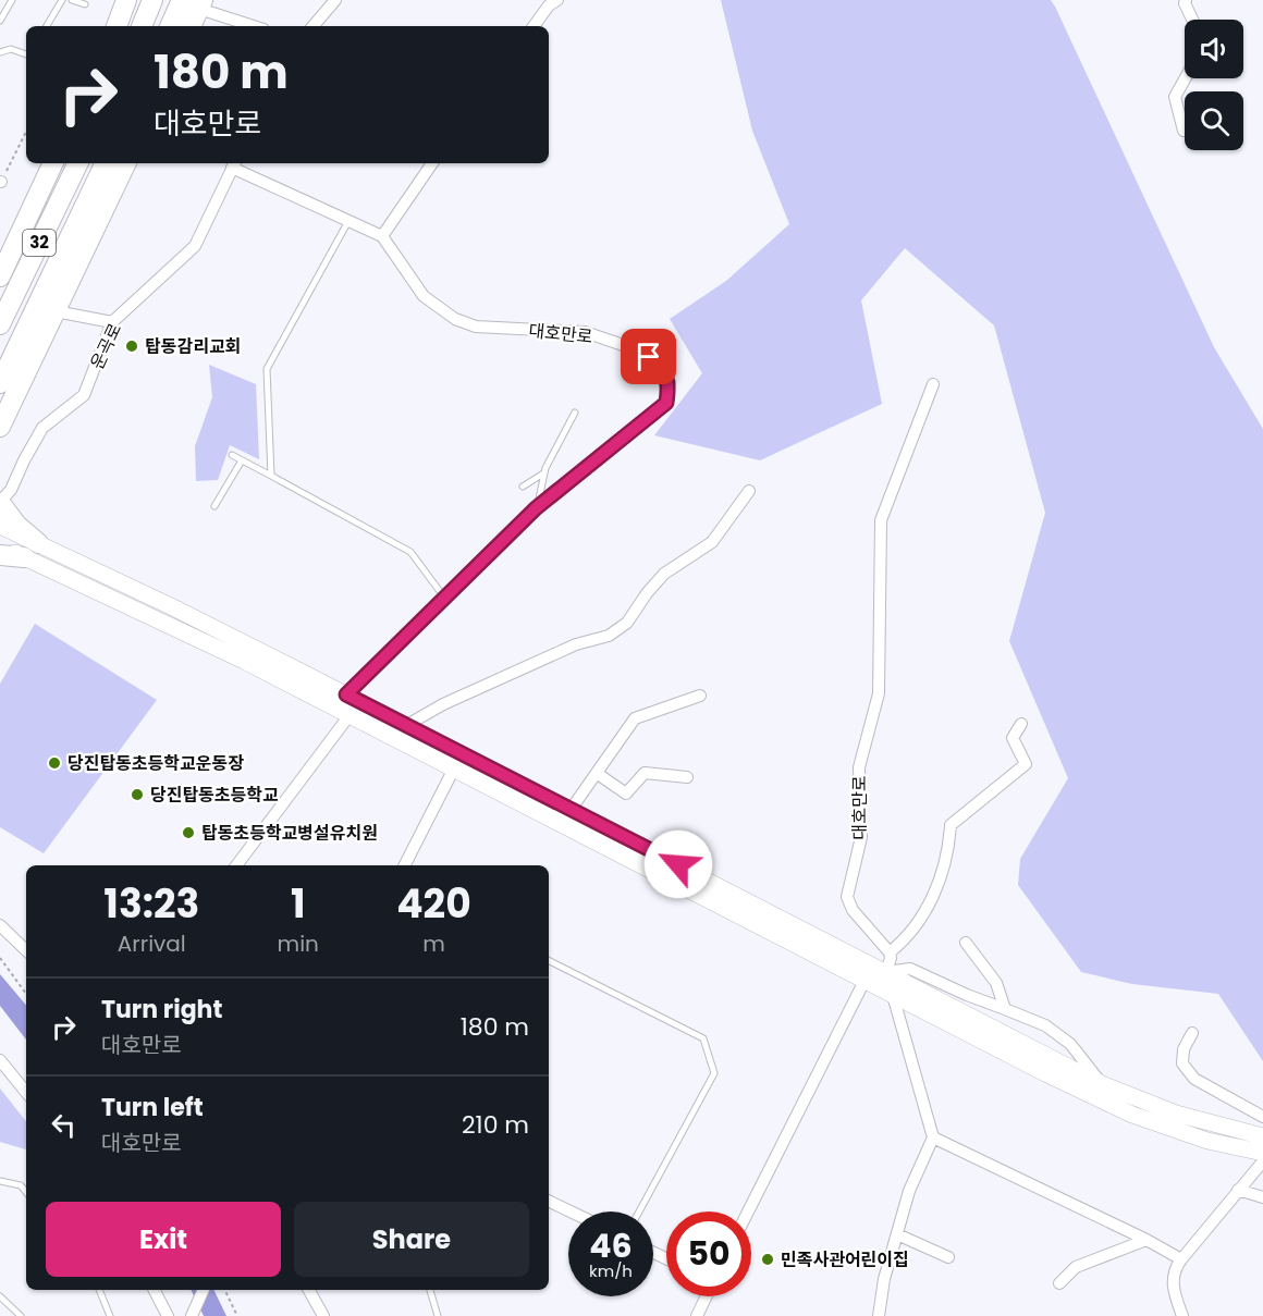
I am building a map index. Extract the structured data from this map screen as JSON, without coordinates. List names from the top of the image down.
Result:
{
  "streets": {
    "highway": ["32"],
    "main road": ["대호만로"],
    "street": ["운곡로"]
  },
  "places": [
    "탑동감리교회",
    "당진탑동초등학교운동장",
    "당진탑동초등학교",
    "탑동초등학교병설유치원",
    "민족사관어린이집"
  ],
  "page": {
    "turn": ["180 m", "대호만로"],
    "eta": [
      "13:23",
      "Arrival",
      "1",
      "min",
      "420",
      "m"
    ],
    "list": [
      {
        "name": "Turn right",
        "note": "대호만로",
        "value": "180 m"
      },
      {
        "name": "Turn left",
        "note": "대호만로",
        "value": "210 m"
      }
    ],
    "buttons": ["Exit", "Share"],
    "speed": "46 km/h",
    "limit": "50"
  }
}
